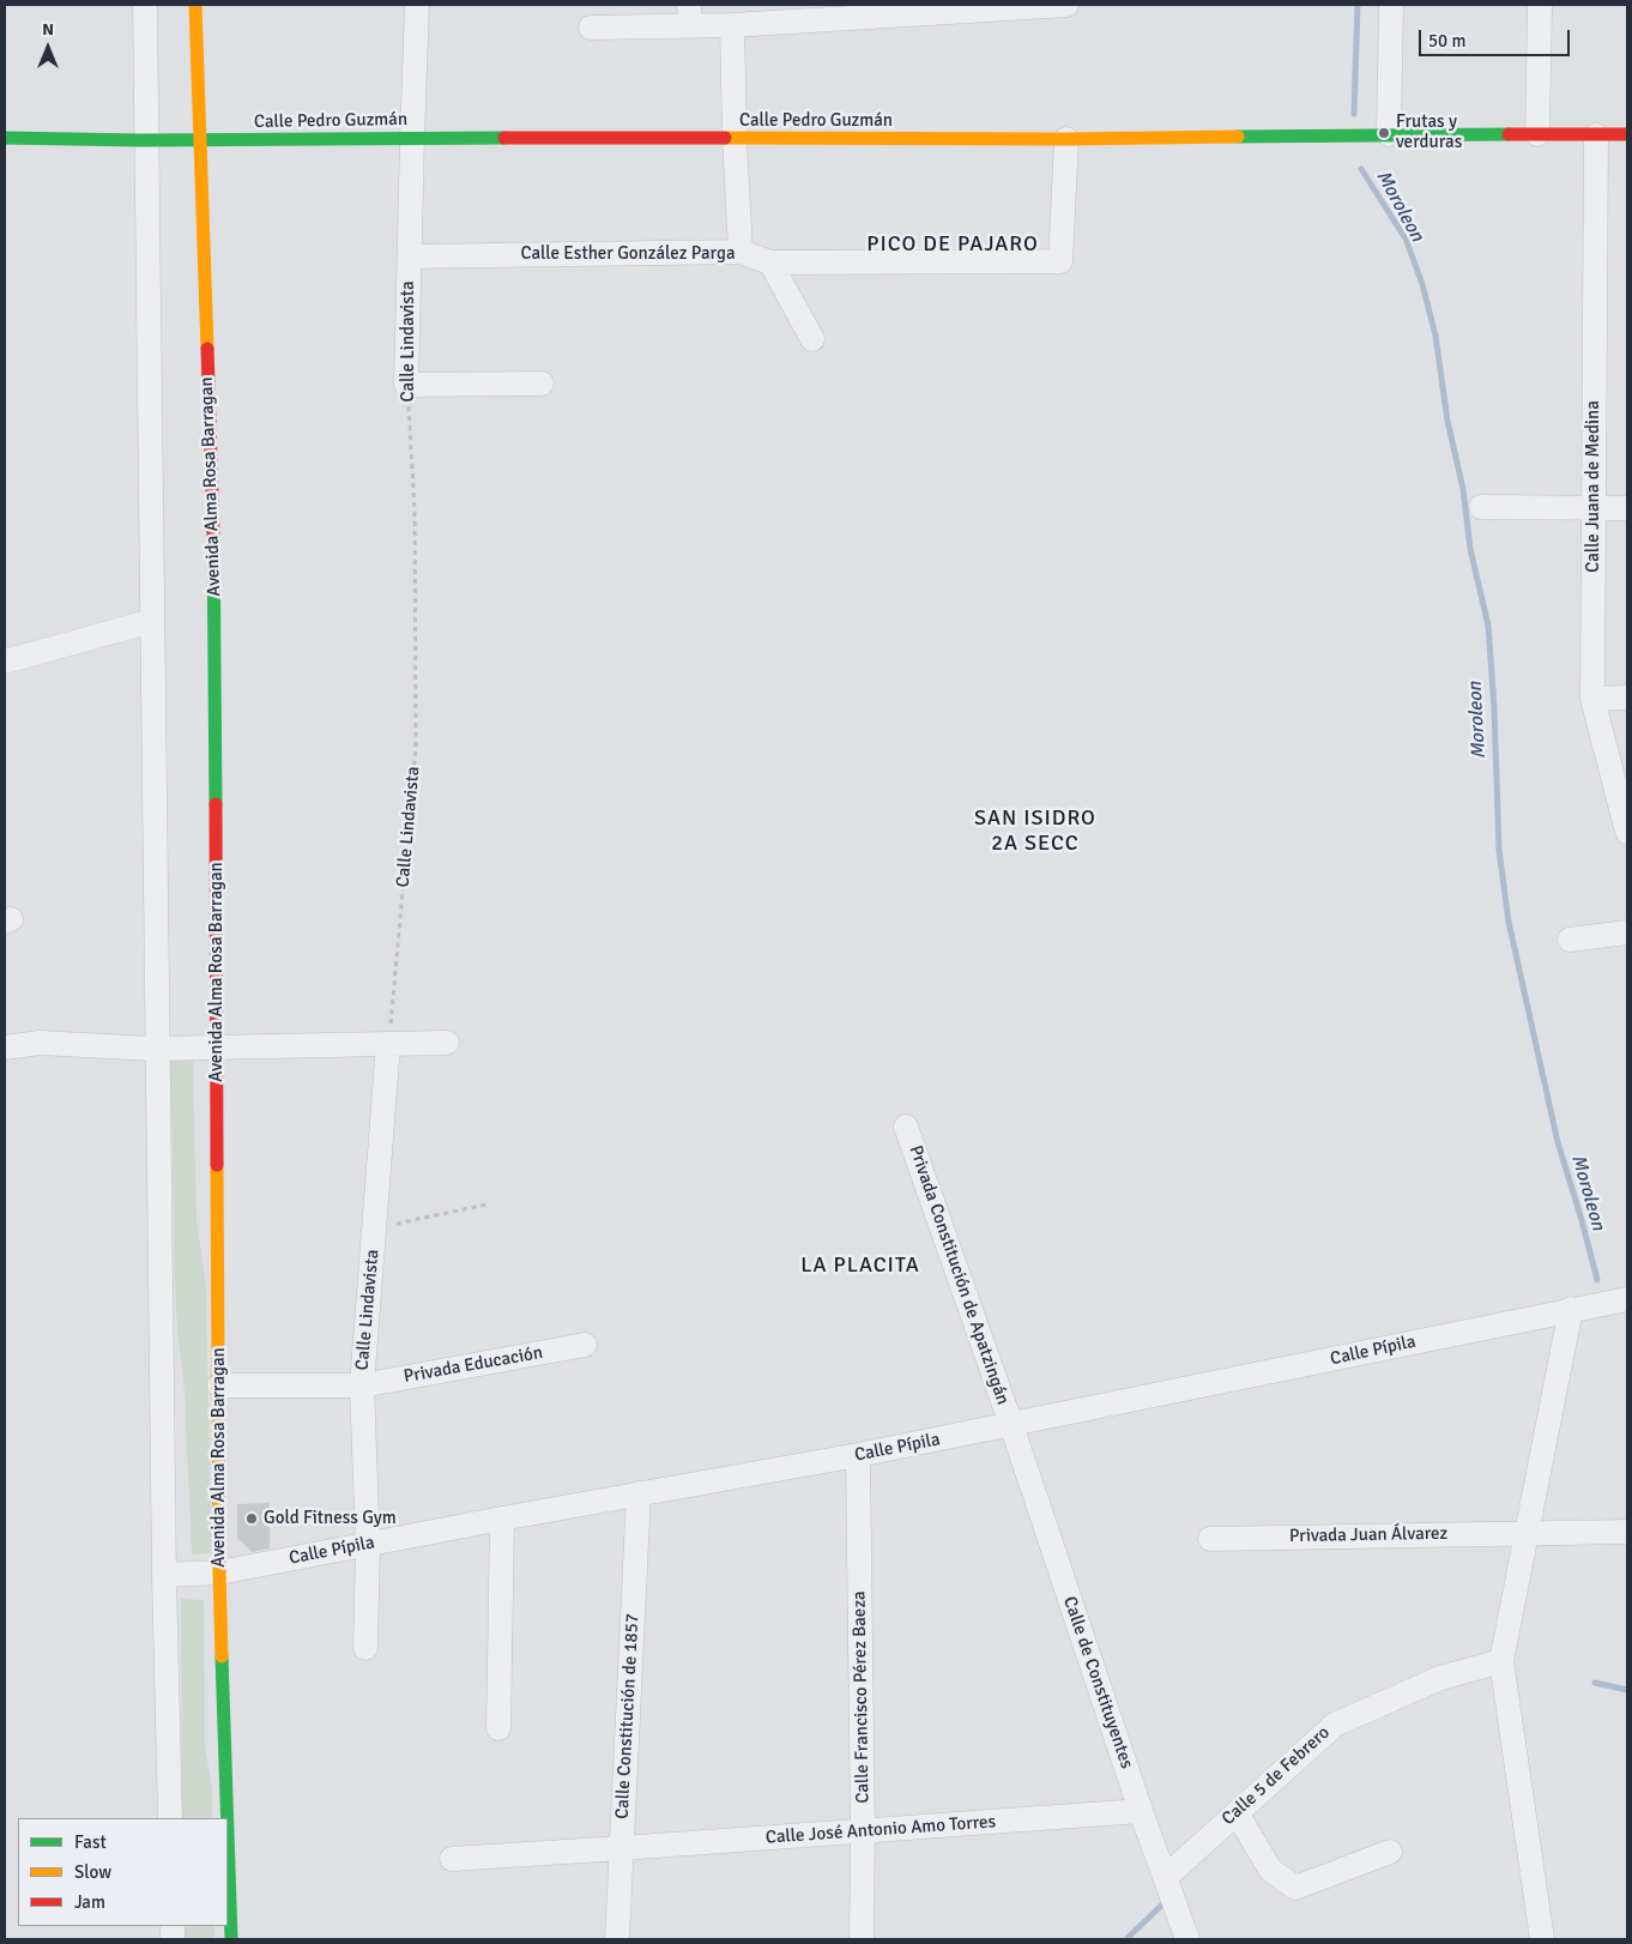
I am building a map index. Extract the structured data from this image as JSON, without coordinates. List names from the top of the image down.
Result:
{
  "streets": {
    "street": [
      "Calle Pedro Guzmán",
      "Calle Esther González Parga",
      "Calle Lindavista",
      "Avenida Alma Rosa Barragan",
      "Calle Juana de Medina",
      "Privada Constitución de Apatzingán",
      "Calle Pípila",
      "Privada Educación",
      "Privada Juan Álvarez",
      "Calle de Constituyentes",
      "Calle Francisco Pérez Baeza",
      "Calle Constitución de 1857",
      "Calle 5 de Febrero",
      "Calle José Antonio Amo Torres"
    ]
  },
  "crossings": [
    ["Calle Pedro Guzmán", "Calle Esther González Parga"],
    ["Calle Pedro Guzmán", "Calle Lindavista"],
    ["Calle Pedro Guzmán", "Avenida Alma Rosa Barragan"],
    ["Calle Pedro Guzmán", "Calle Juana de Medina"],
    ["Calle Esther González Parga", "Calle Lindavista"],
    ["Calle Lindavista", "Calle Pípila"],
    ["Calle Lindavista", "Privada Educación"],
    ["Avenida Alma Rosa Barragan", "Calle Pípila"],
    ["Avenida Alma Rosa Barragan", "Privada Educación"],
    ["Privada Constitución de Apatzingán", "Calle Pípila"],
    ["Privada Constitución de Apatzingán", "Calle de Constituyentes"],
    ["Calle Pípila", "Calle de Constituyentes"],
    ["Calle Pípila", "Calle Francisco Pérez Baeza"],
    ["Calle Pípila", "Calle Constitución de 1857"],
    ["Calle de Constituyentes", "Calle 5 de Febrero"],
    ["Calle de Constituyentes", "Calle José Antonio Amo Torres"],
    ["Calle Francisco Pérez Baeza", "Calle José Antonio Amo Torres"],
    ["Calle Constitución de 1857", "Calle José Antonio Amo Torres"]
  ],
  "districts": ["PICO DE PAJARO", "SAN ISIDRO 2A SECC", "LA PLACITA"],
  "water": ["Moroleon"],
  "places": ["Frutas y verduras", "Gold Fitness Gym"],
  "legend": ["Fast", "Slow", "Jam"],
  "scale_bar": "50 m",
  "north": "top"
}
